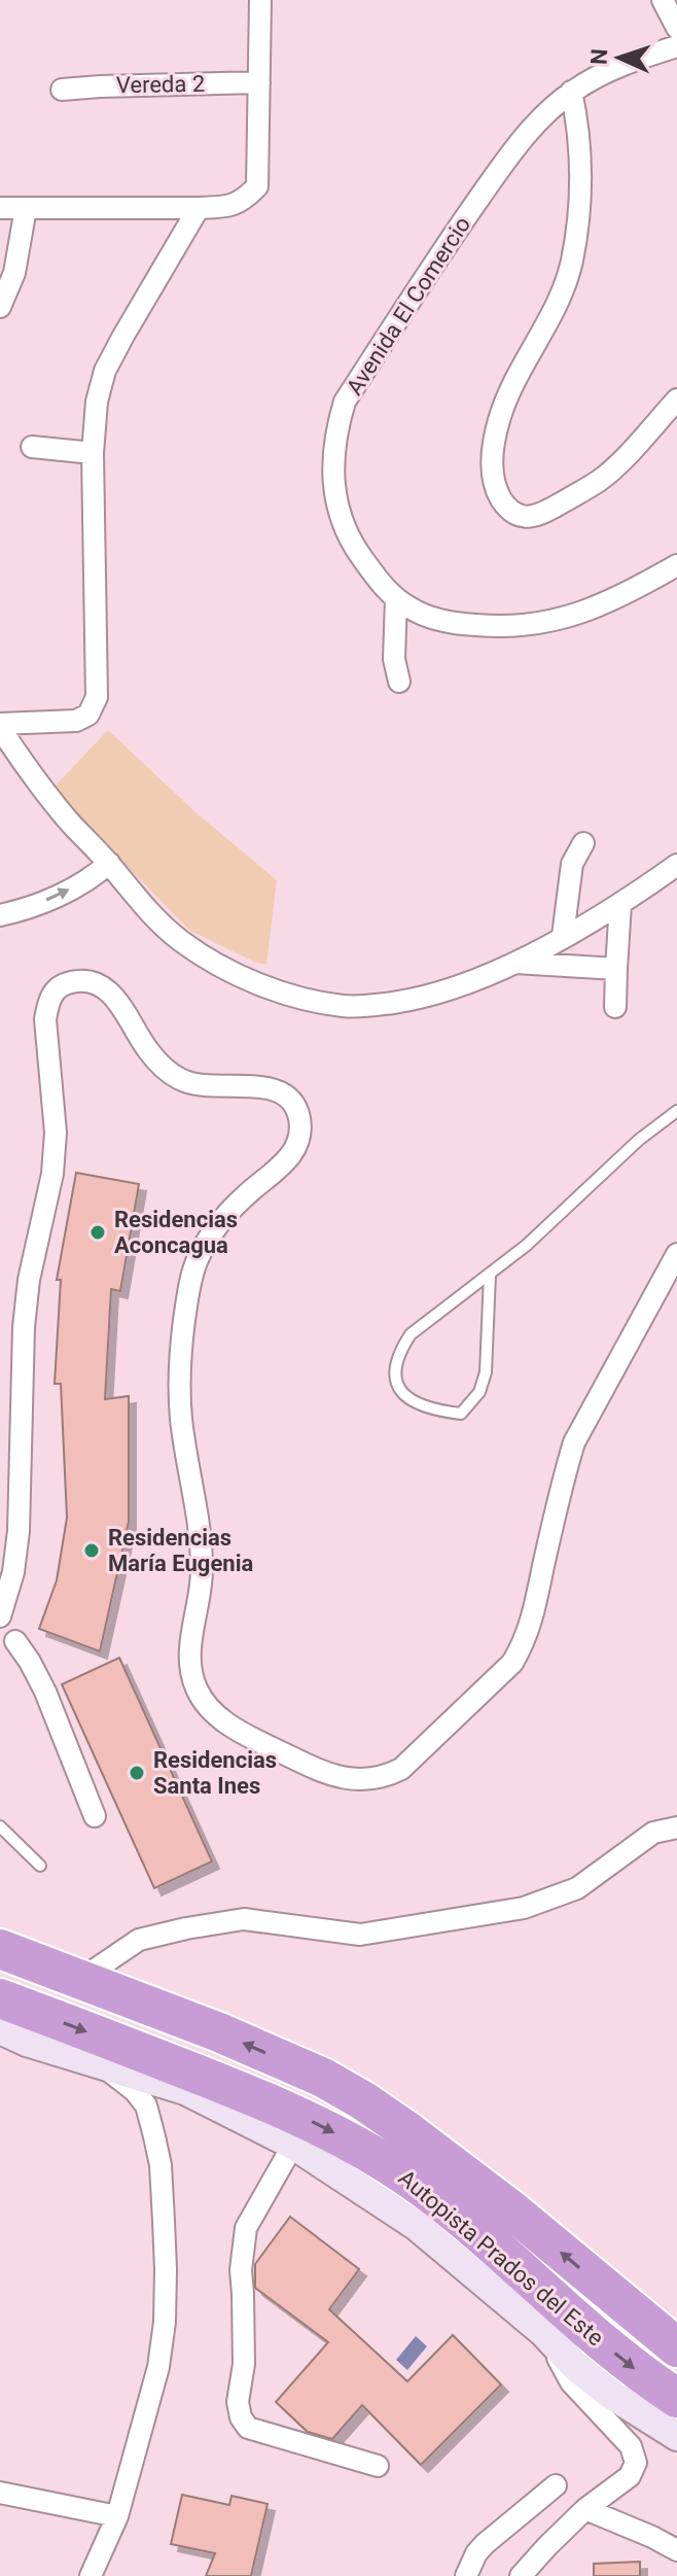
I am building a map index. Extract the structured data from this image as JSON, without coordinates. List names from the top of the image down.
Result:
{
  "streets": {
    "highway": ["Autopista Prados del Este"],
    "street": ["Vereda 2", "Avenida El Comercio"]
  },
  "places": ["Residencias Aconcagua", "Residencias María Eugenia", "Residencias Santa Ines"],
  "north": "left"
}
